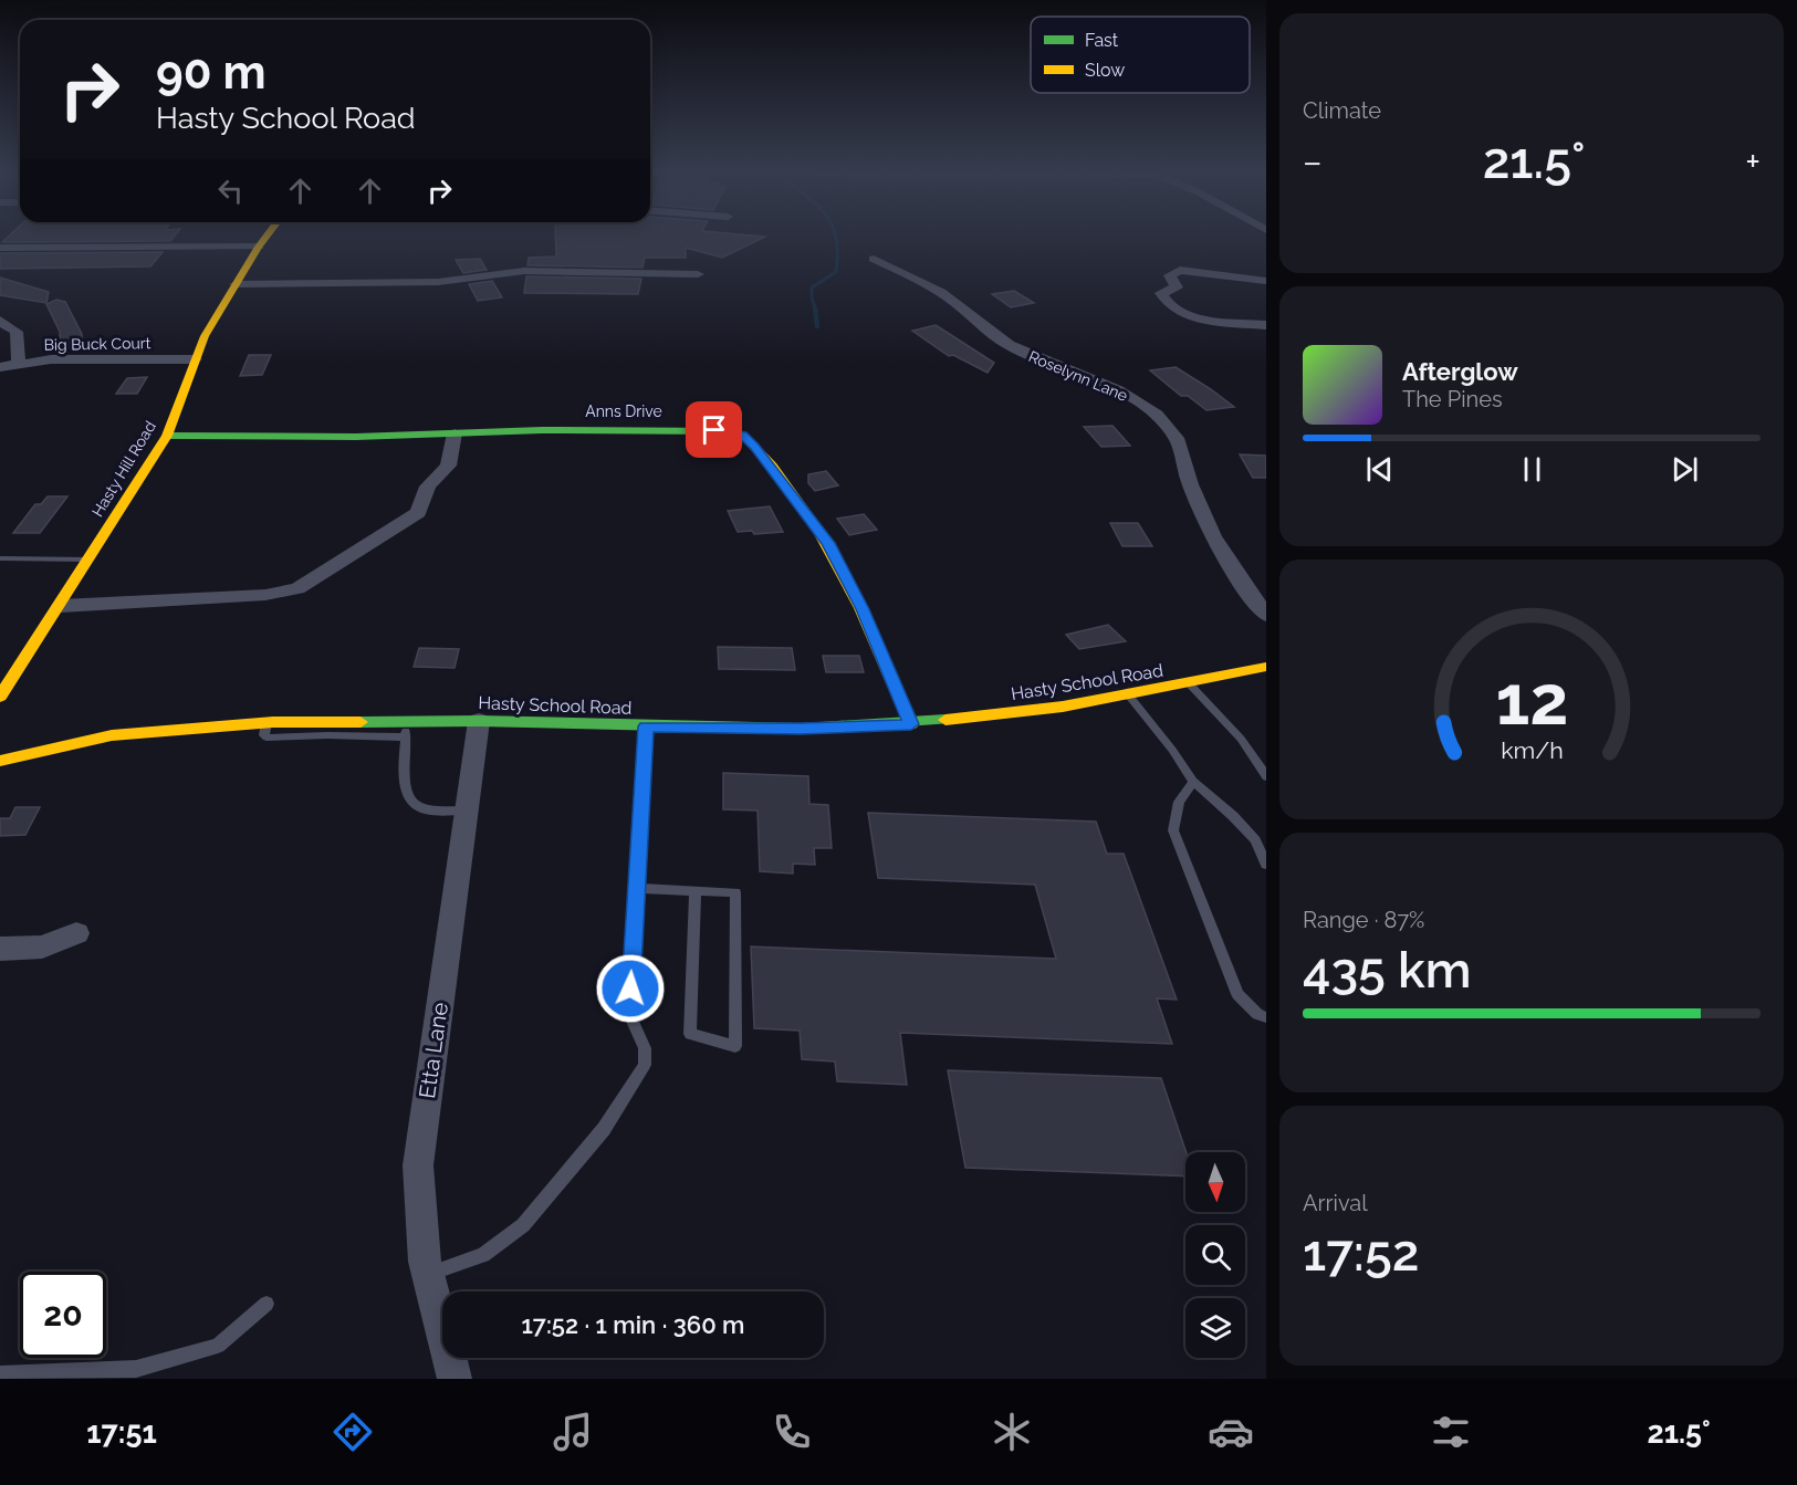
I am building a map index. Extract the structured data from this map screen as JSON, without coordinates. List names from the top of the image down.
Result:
{
  "streets": {
    "street": [
      "Big Buck Court",
      "Roselynn Lane",
      "Anns Drive",
      "Hasty Hill Road",
      "Hasty School Road",
      "Etta Lane"
    ]
  },
  "crossings": [
    ["Big Buck Court", "Hasty Hill Road"],
    ["Anns Drive", "Hasty Hill Road"],
    ["Anns Drive", "Hasty School Road"],
    ["Hasty School Road", "Etta Lane"]
  ],
  "legend": ["Fast", "Slow"],
  "north": "bottom",
  "page": {
    "tile": [
      "Climate",
      ["Range · 87%", "435 km"],
      ["Arrival", "17:52"]
    ],
    "turn": ["90 m", "Hasty School Road"],
    "heat": ["−", "21.5°", "+"],
    "song": ["Afterglow", "The Pines"],
    "limit": "20",
    "trip": "17:52 · 1 min · 360 m",
    "tabs": ["17:51", "21.5°"],
    "gauge": ["12", "km/h"]
  }
}
